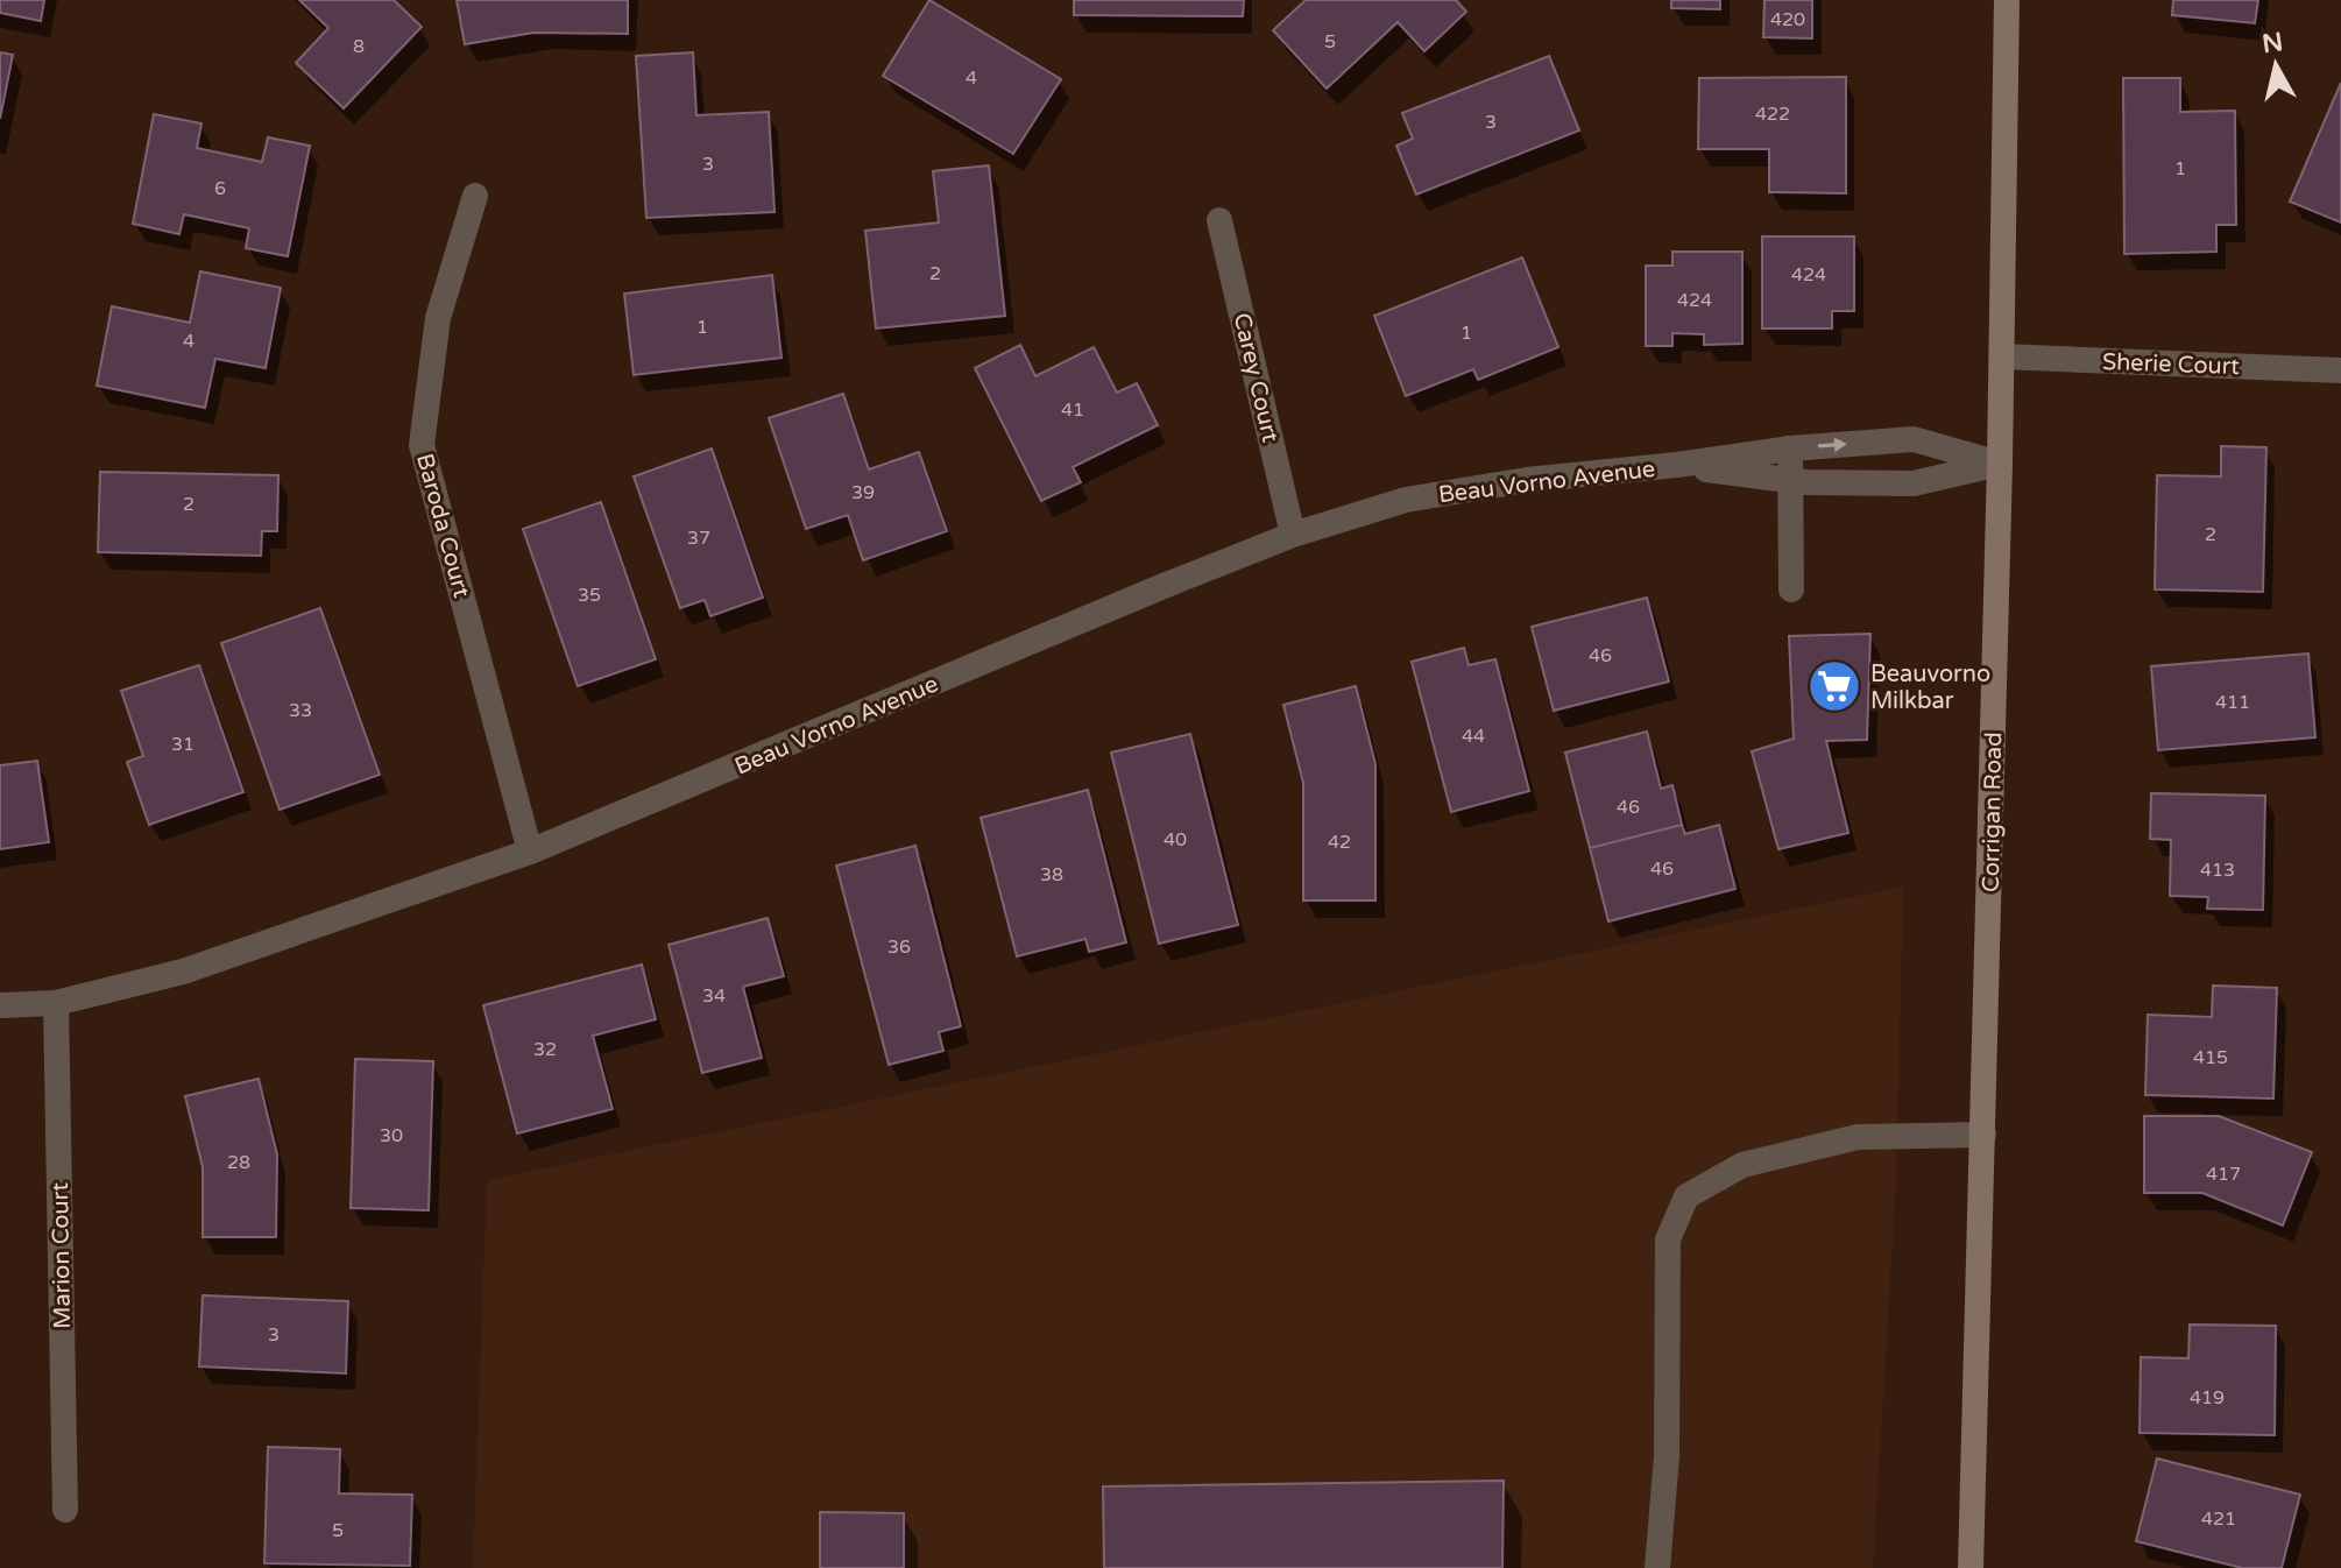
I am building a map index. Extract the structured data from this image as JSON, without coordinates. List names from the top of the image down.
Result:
{
  "streets": {
    "main road": ["Corrigan Road"],
    "street": [
      "Sherie Court",
      "Carey Court",
      "Beau Vorno Avenue",
      "Baroda Court",
      "Marion Court"
    ]
  },
  "crossings": [
    ["Sherie Court", "Corrigan Road"],
    ["Carey Court", "Beau Vorno Avenue"],
    ["Beau Vorno Avenue", "Baroda Court"],
    ["Beau Vorno Avenue", "Corrigan Road"],
    ["Beau Vorno Avenue", "Marion Court"]
  ],
  "places": {
    "supermarket": ["Beauvorno Milkbar"]
  },
  "house_numbers": [
    "420",
    "5",
    "8",
    "4",
    "422",
    "3",
    "3",
    "1",
    "6",
    "2",
    "424",
    "424",
    "1",
    "1",
    "4",
    "41",
    "39",
    "2",
    "2",
    "37",
    "35",
    "46",
    "411",
    "33",
    "44",
    "31",
    "46",
    "40",
    "42",
    "46",
    "413",
    "38",
    "36",
    "34",
    "32",
    "415",
    "30",
    "28",
    "417",
    "3",
    "419",
    "421",
    "5"
  ],
  "north": "top"
}
